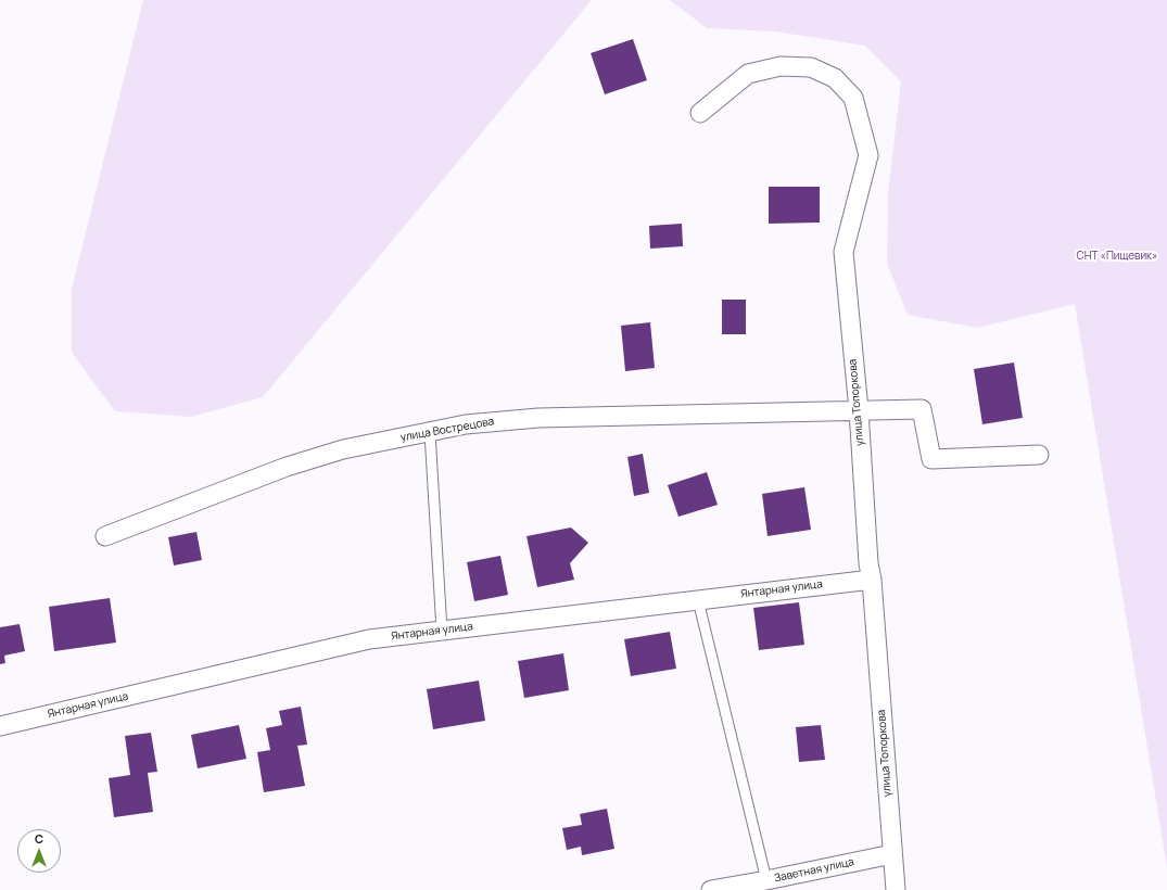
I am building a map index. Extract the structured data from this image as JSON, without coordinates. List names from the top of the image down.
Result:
{
  "streets": {
    "street": [
      "улица Топоркова",
      "улица Вострецова",
      "Янтарная улица",
      "Заветная улица"
    ]
  },
  "crossings": [
    ["улица Топоркова", "улица Вострецова"],
    ["улица Топоркова", "Янтарная улица"],
    ["улица Топоркова", "Заветная улица"]
  ],
  "parks": ["СНТ «Пищевик»"],
  "north": "top"
}
